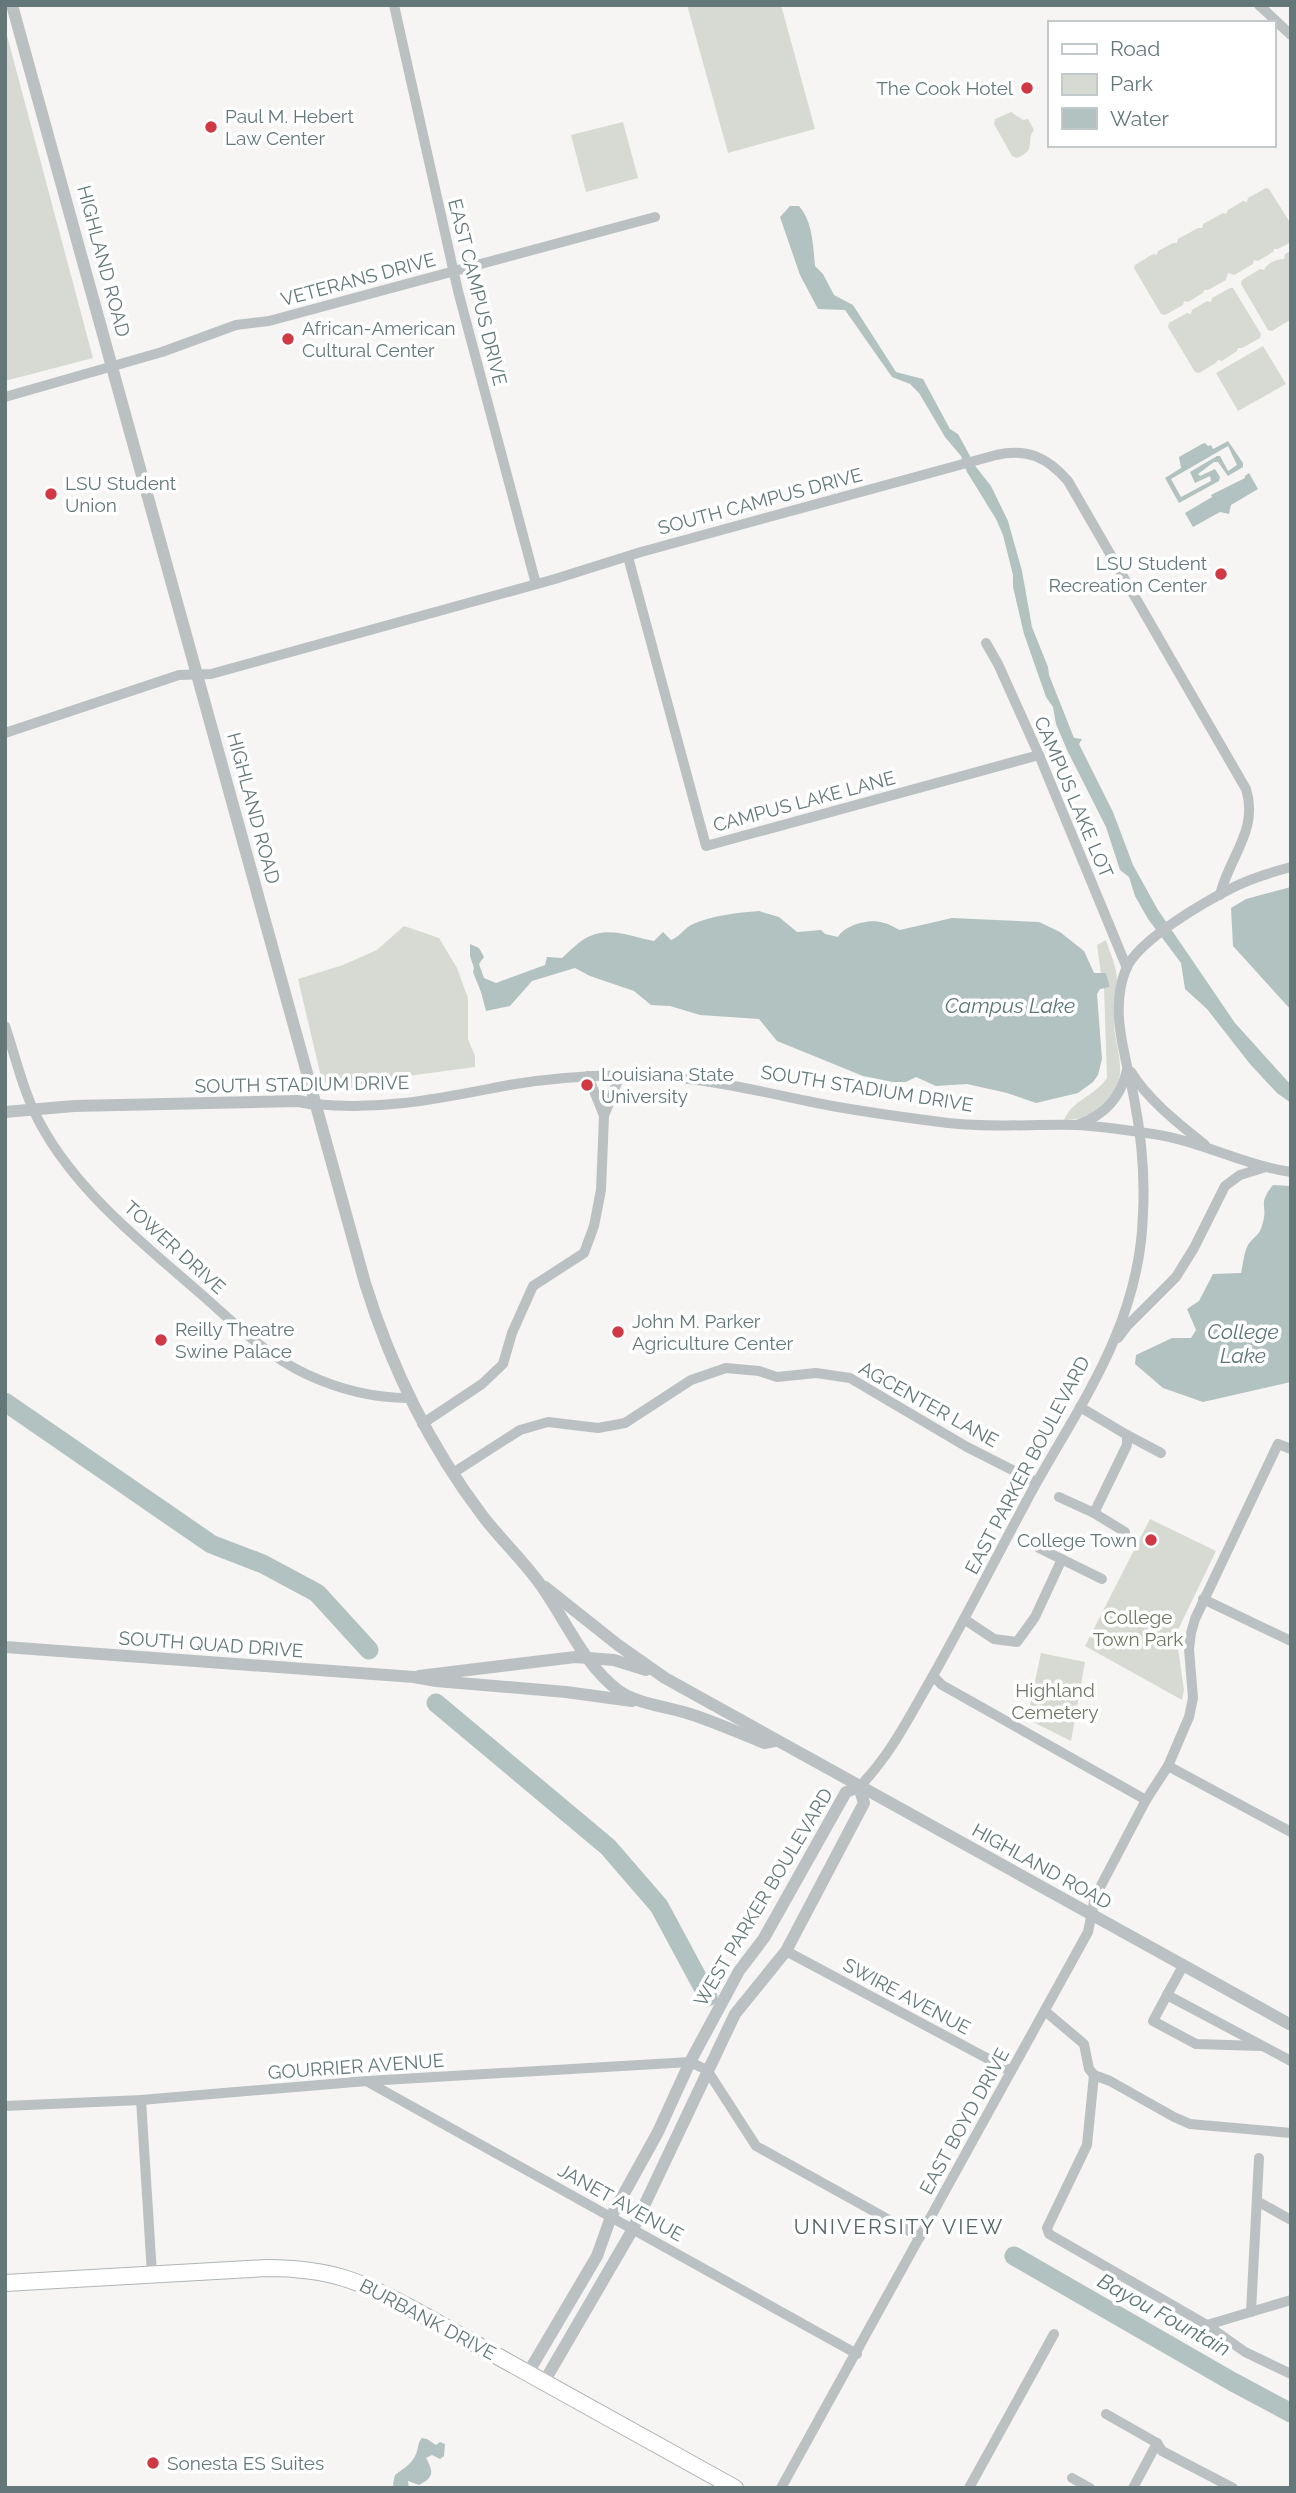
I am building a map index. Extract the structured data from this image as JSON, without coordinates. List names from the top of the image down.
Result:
{
  "streets": {
    "main road": ["BURBANK DRIVE"],
    "street": [
      "HIGHLAND ROAD",
      "VETERANS DRIVE",
      "EAST CAMPUS DRIVE",
      "SOUTH CAMPUS DRIVE",
      "CAMPUS LAKE LOT",
      "CAMPUS LAKE LANE",
      "SOUTH STADIUM DRIVE",
      "TOWER DRIVE",
      "AGCENTER LANE",
      "EAST PARKER BOULEVARD",
      "SOUTH QUAD DRIVE",
      "WEST PARKER BOULEVARD",
      "SWIRE AVENUE",
      "GOURRIER AVENUE",
      "EAST BOYD DRIVE",
      "JANET AVENUE"
    ]
  },
  "crossings": [
    ["HIGHLAND ROAD", "VETERANS DRIVE"],
    ["HIGHLAND ROAD", "SOUTH CAMPUS DRIVE"],
    ["HIGHLAND ROAD", "SOUTH STADIUM DRIVE"],
    ["HIGHLAND ROAD", "TOWER DRIVE"],
    ["HIGHLAND ROAD", "AGCENTER LANE"],
    ["HIGHLAND ROAD", "EAST PARKER BOULEVARD"],
    ["HIGHLAND ROAD", "SOUTH QUAD DRIVE"],
    ["HIGHLAND ROAD", "WEST PARKER BOULEVARD"],
    ["HIGHLAND ROAD", "EAST BOYD DRIVE"],
    ["VETERANS DRIVE", "EAST CAMPUS DRIVE"],
    ["EAST CAMPUS DRIVE", "SOUTH CAMPUS DRIVE"],
    ["SOUTH CAMPUS DRIVE", "CAMPUS LAKE LANE"],
    ["CAMPUS LAKE LOT", "CAMPUS LAKE LANE"],
    ["CAMPUS LAKE LOT", "EAST PARKER BOULEVARD"],
    ["SOUTH STADIUM DRIVE", "TOWER DRIVE"],
    ["SOUTH STADIUM DRIVE", "EAST PARKER BOULEVARD"],
    ["AGCENTER LANE", "EAST PARKER BOULEVARD"],
    ["EAST PARKER BOULEVARD", "WEST PARKER BOULEVARD"],
    ["WEST PARKER BOULEVARD", "SWIRE AVENUE"],
    ["WEST PARKER BOULEVARD", "GOURRIER AVENUE"],
    ["WEST PARKER BOULEVARD", "JANET AVENUE"],
    ["WEST PARKER BOULEVARD", "BURBANK DRIVE"],
    ["SWIRE AVENUE", "EAST BOYD DRIVE"],
    ["GOURRIER AVENUE", "JANET AVENUE"],
    ["EAST BOYD DRIVE", "JANET AVENUE"]
  ],
  "districts": ["UNIVERSITY VIEW"],
  "water": ["Campus Lake", "College Lake", "Bayou Fountain"],
  "parks": ["College Town Park", "Highland Cemetery"],
  "places": [
    "The Cook Hotel",
    "Paul M. Hebert Law Center",
    "African-American Cultural Center",
    "LSU Student Union",
    "LSU Student Recreation Center",
    "Louisiana State University",
    "John M. Parker Agriculture Center",
    "Reilly Theatre Swine Palace",
    "College Town",
    "Sonesta ES Suites"
  ],
  "legend": ["Road", "Park", "Water"]
}
